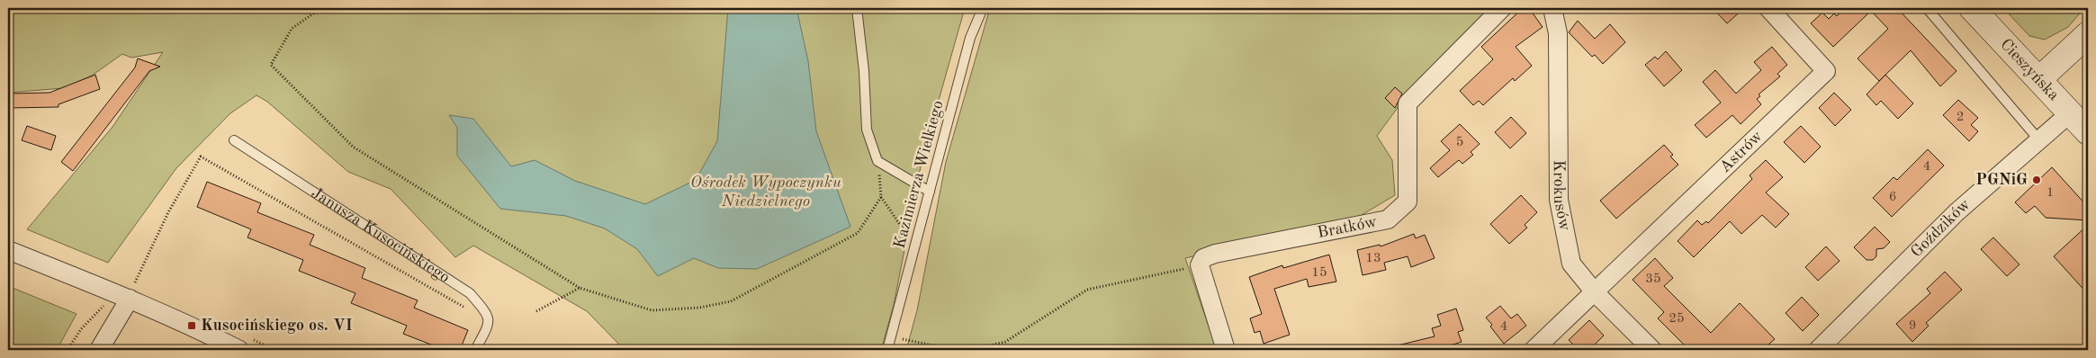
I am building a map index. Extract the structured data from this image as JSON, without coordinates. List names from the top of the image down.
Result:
{
  "streets": {
    "main road": ["Cieszyńska"],
    "street": [
      "Astrów",
      "Krokusów",
      "Bratków",
      "Goździków"
    ],
    "lane": ["Kazimierza Wielkiego", "Janusza Kusocińskiego"]
  },
  "crossings": [
    ["Cieszyńska", "Goździków"],
    ["Astrów", "Krokusów"]
  ],
  "parks": ["Ośrodek Wypoczynku Niedzielnego"],
  "places": {
    "other": ["PGNiG"],
    "transit": ["Kusocińskiego os. VI"]
  },
  "house_numbers": [
    "2",
    "5",
    "4",
    "1",
    "6",
    "13",
    "15",
    "35",
    "25",
    "9",
    "4"
  ]
}
